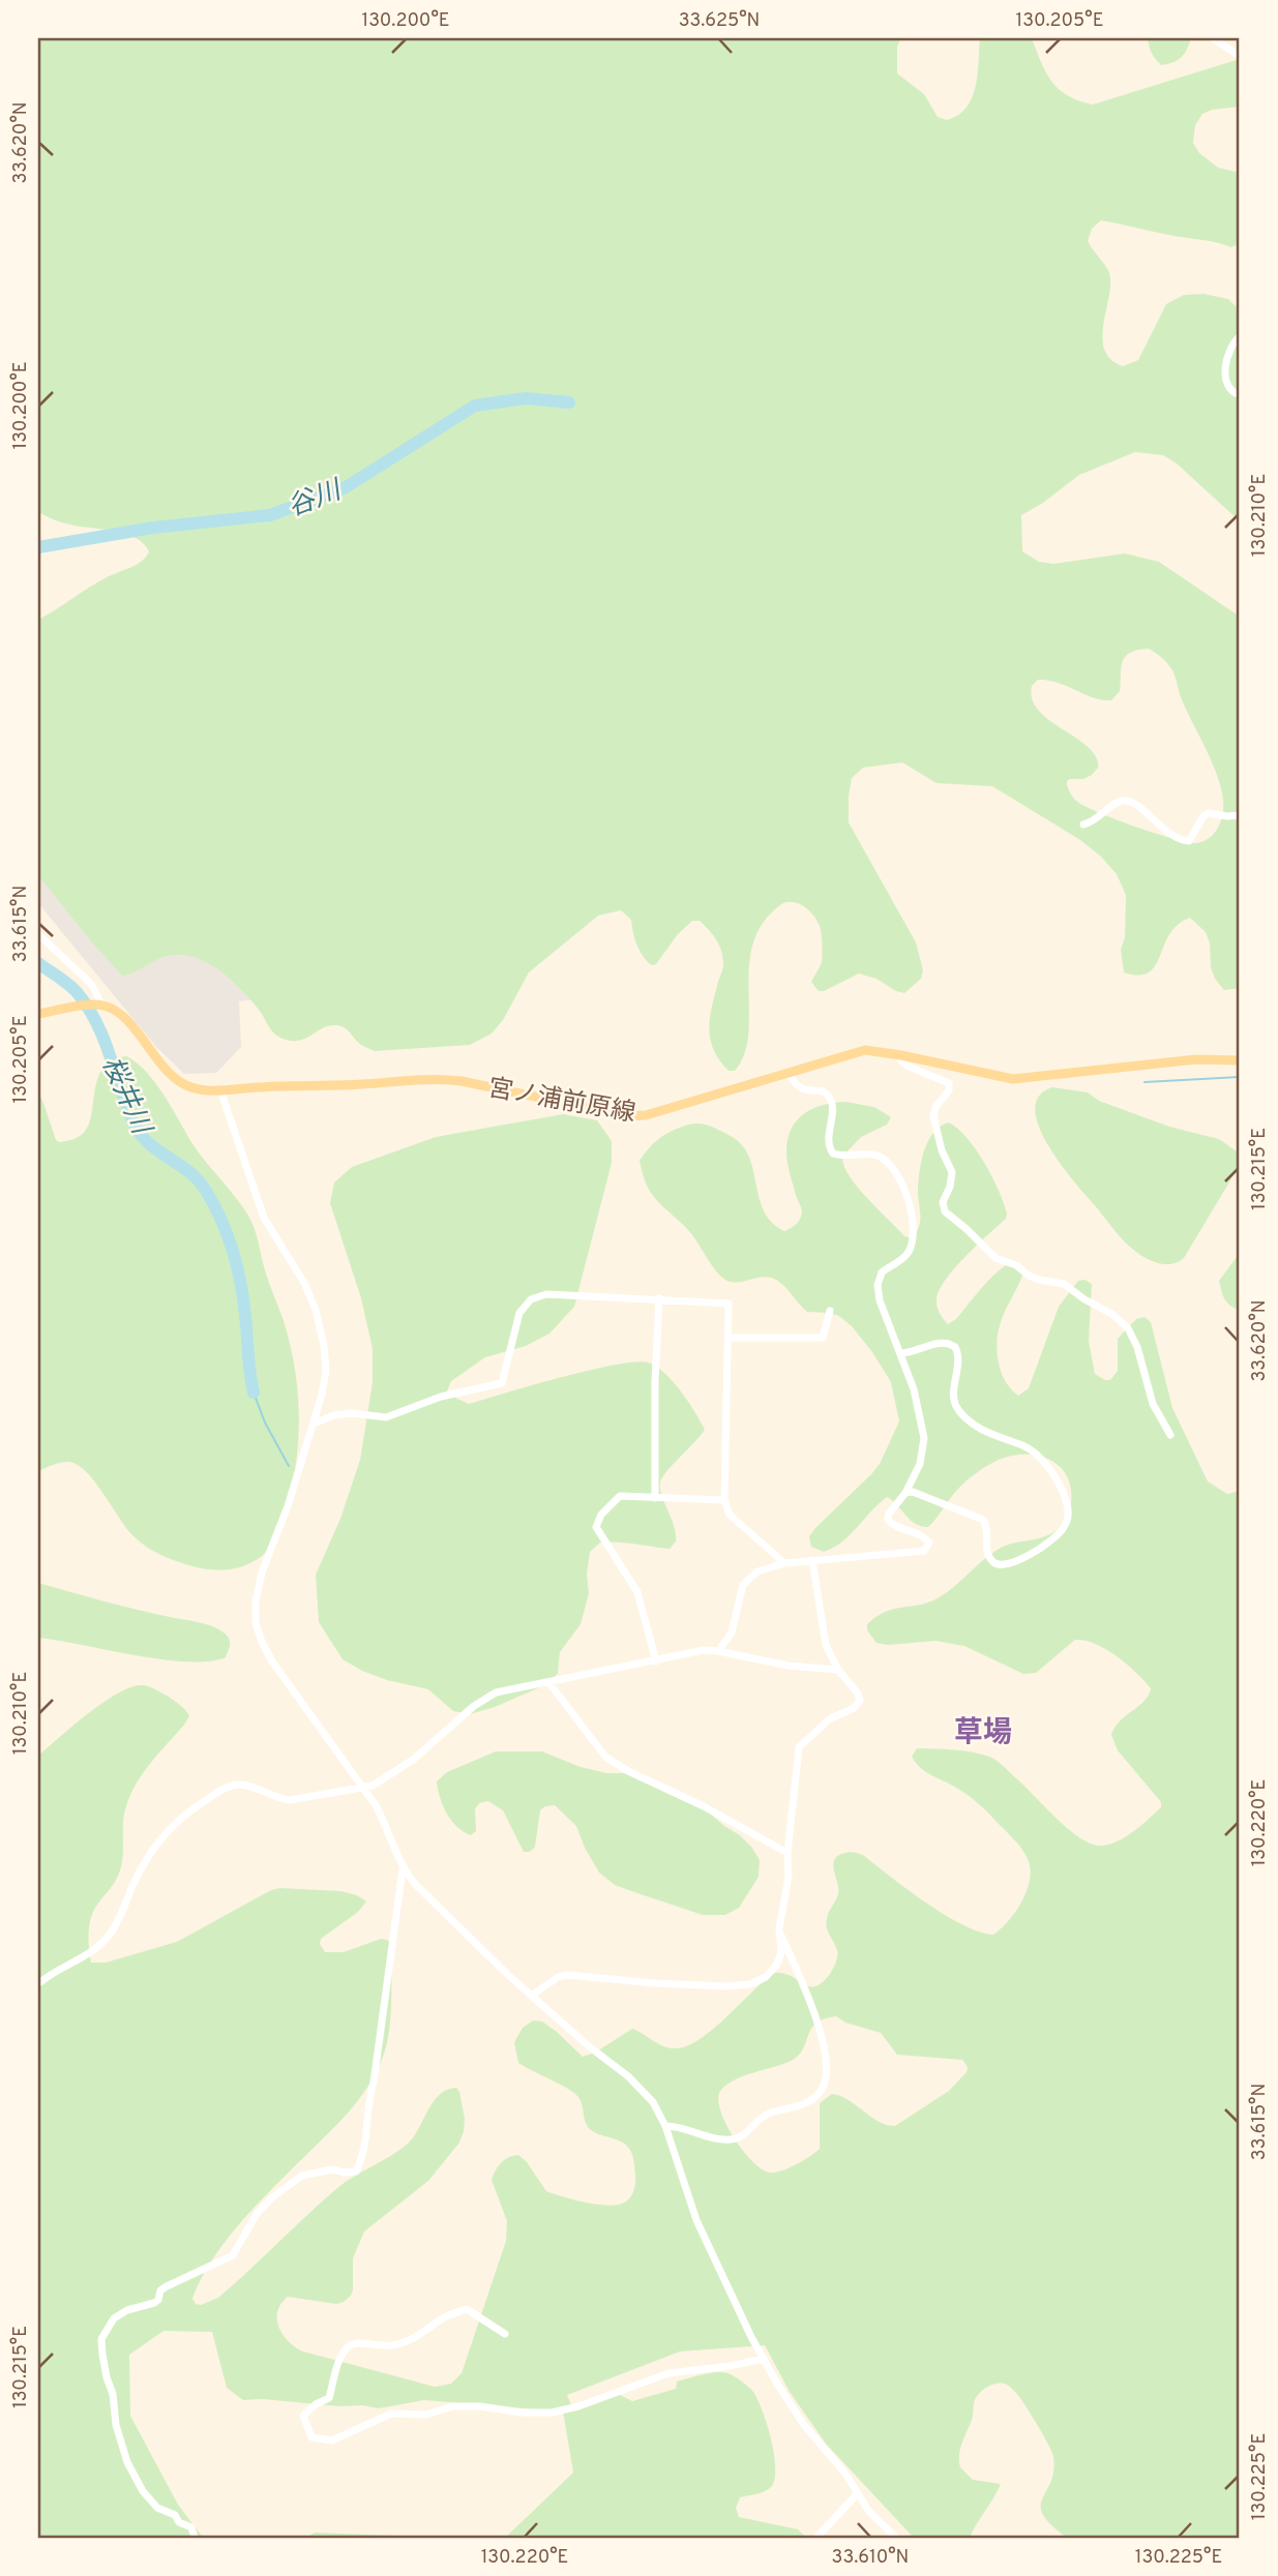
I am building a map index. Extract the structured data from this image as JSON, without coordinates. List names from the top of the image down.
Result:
{
  "streets": {
    "main road": ["宮ノ浦前原線"]
  },
  "districts": ["草場"],
  "water": ["谷川", "桜井川"],
  "coordinates": [
    "130.200°E",
    "33.625°N",
    "130.205°E",
    "33.620°N",
    "130.210°E",
    "33.615°N",
    "130.215°E",
    "130.220°E",
    "130.225°E",
    "33.610°N"
  ]
}
